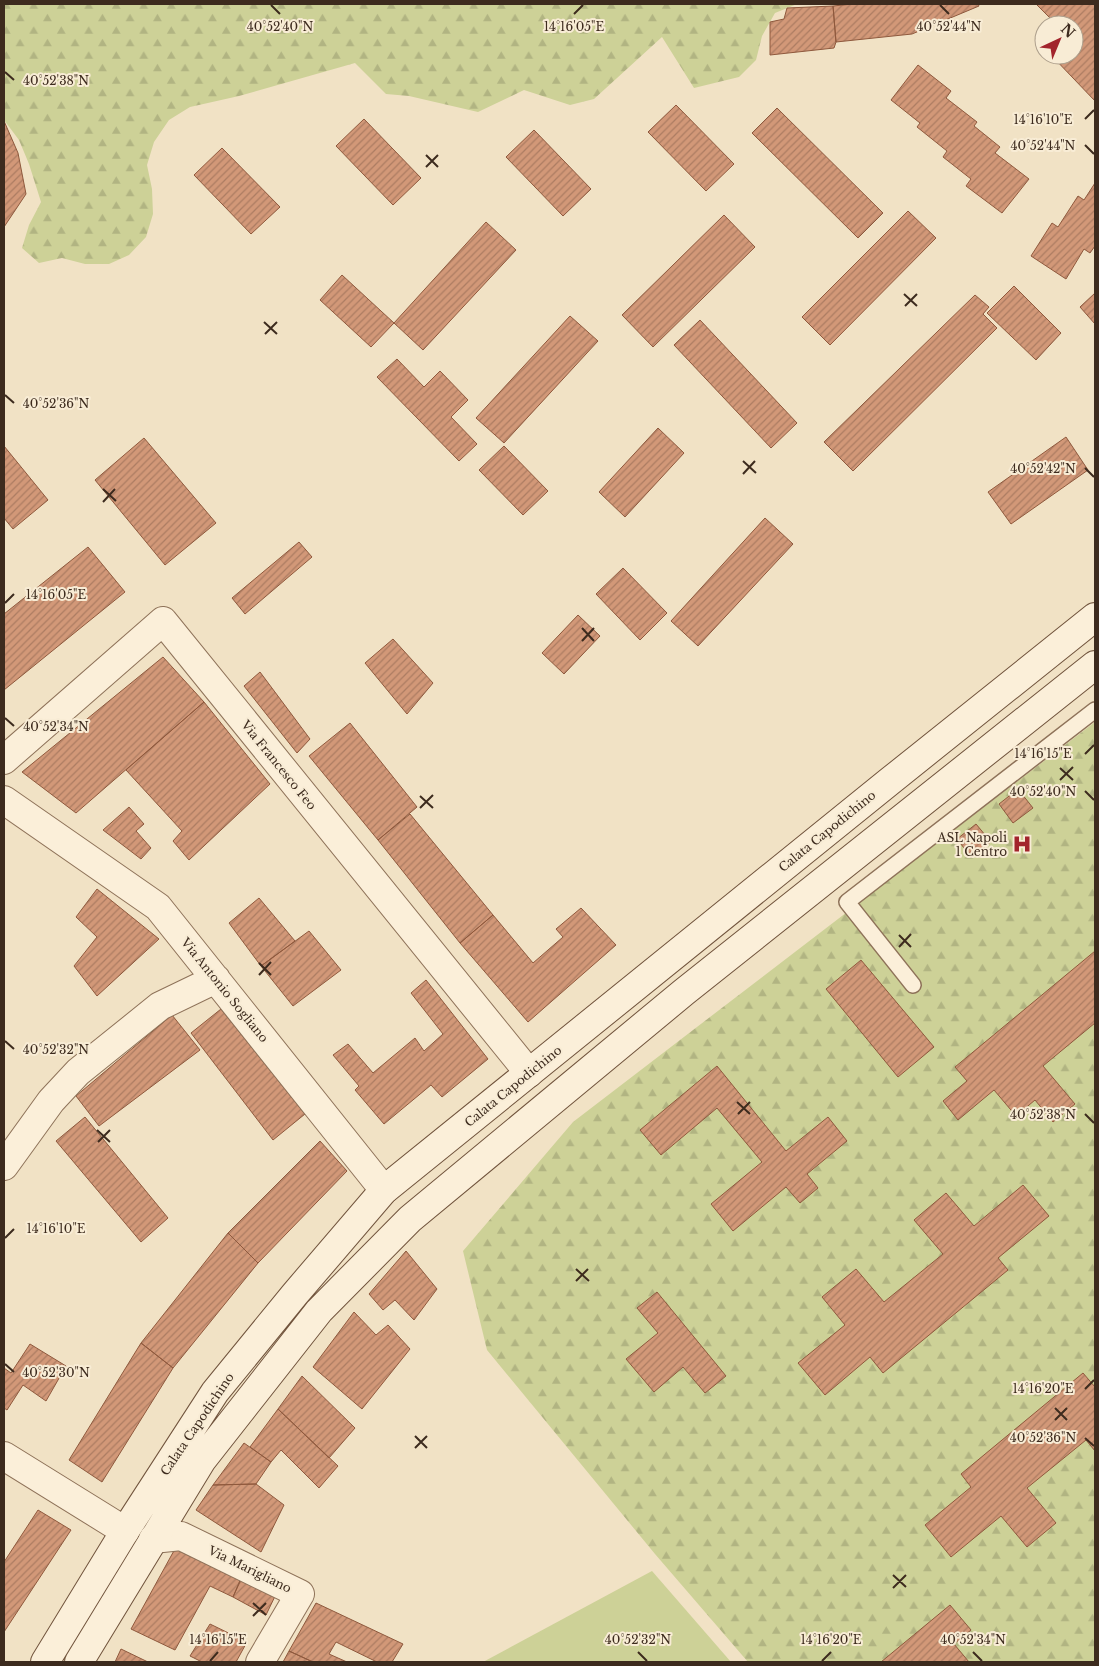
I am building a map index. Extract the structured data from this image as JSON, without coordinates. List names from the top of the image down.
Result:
{
  "streets": {
    "main road": [
      "Via Francesco Feo",
      "Calata Capodichino",
      "Via Antonio Sogliano",
      "Via Marigliano"
    ]
  },
  "crossings": [
    ["Via Francesco Feo", "Calata Capodichino"],
    ["Calata Capodichino", "Via Antonio Sogliano"],
    ["Calata Capodichino", "Via Marigliano"]
  ],
  "places": {
    "hospital": ["ASL Napoli 1 Centro"]
  },
  "north": "top right",
  "coordinates": [
    "40°52'40\"N",
    "40°52'44\"N",
    "14°16'05\"E",
    "40°52'38\"N",
    "14°16'10\"E",
    "40°52'36\"N",
    "40°52'42\"N",
    "40°52'34\"N",
    "14°16'15\"E",
    "40°52'32\"N",
    "40°52'30\"N",
    "14°16'20\"E"
  ]
}
